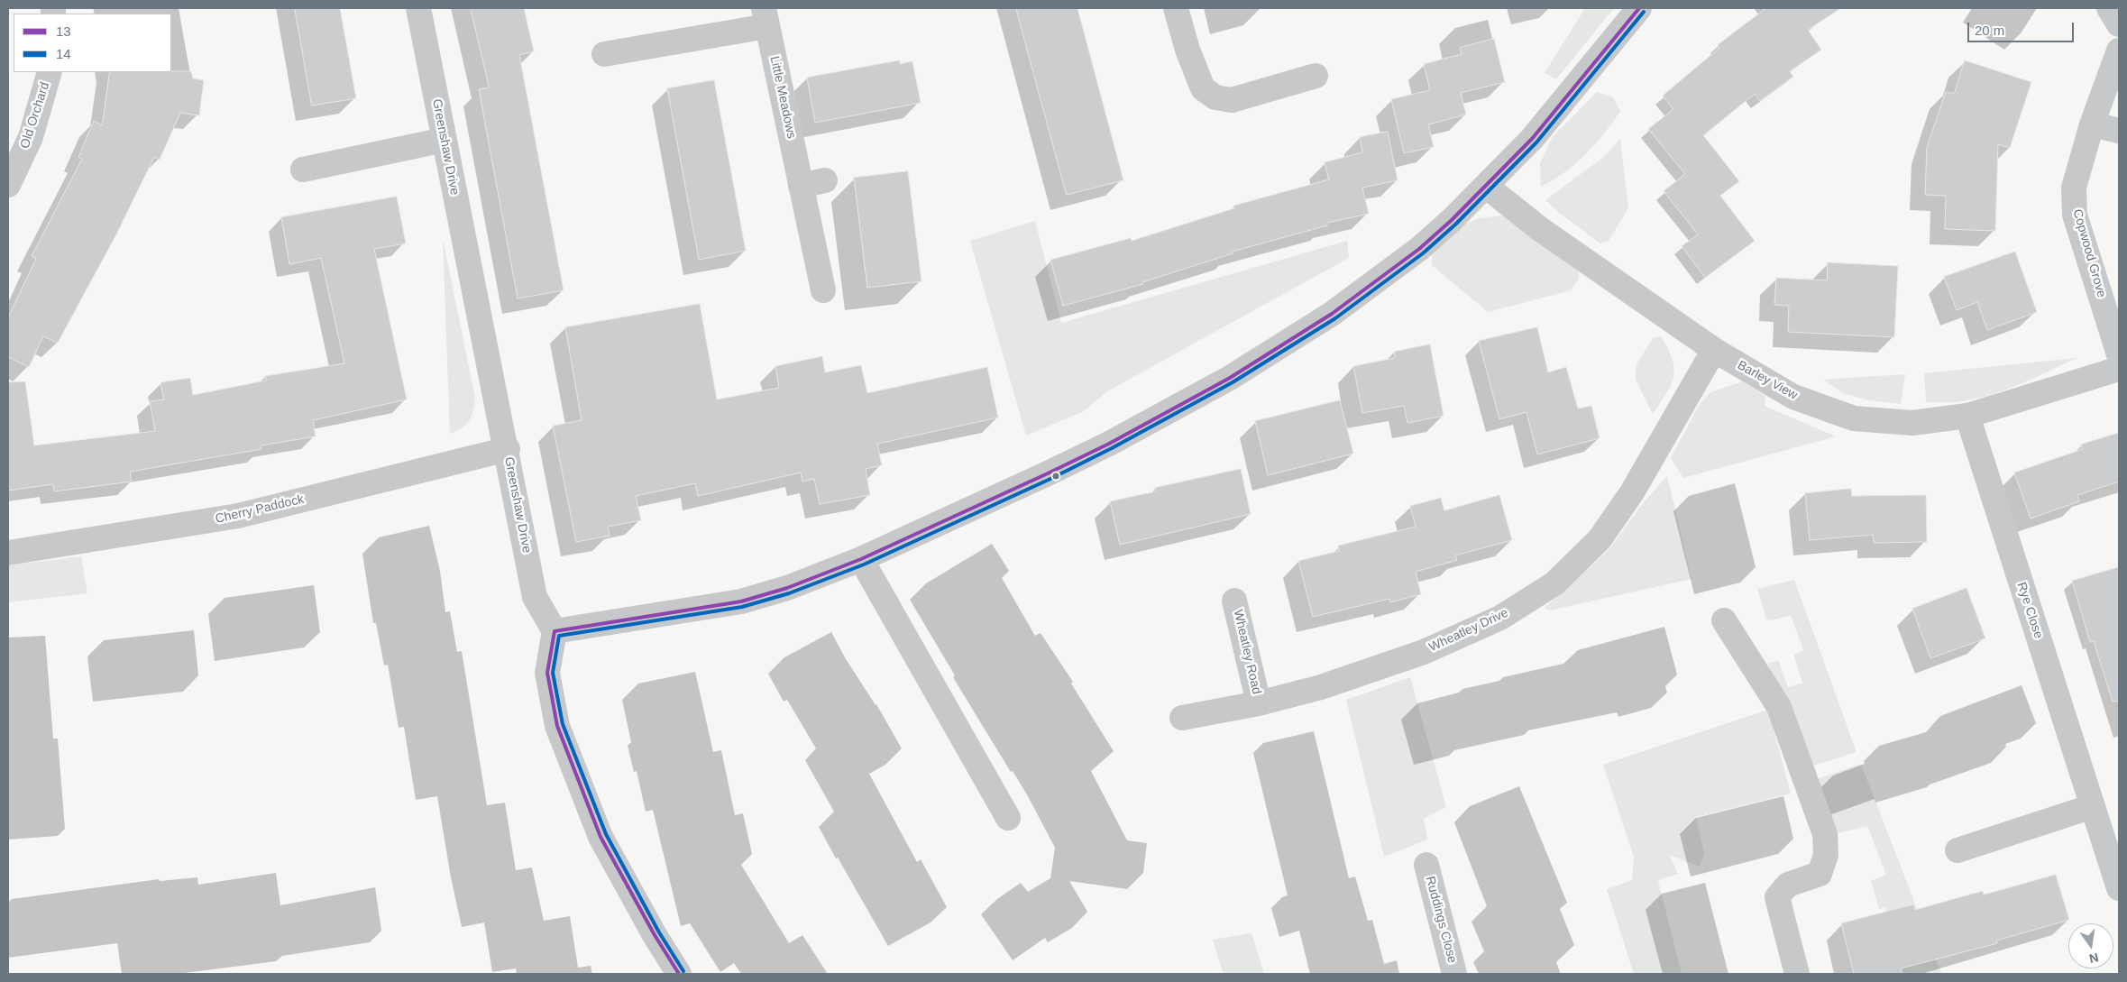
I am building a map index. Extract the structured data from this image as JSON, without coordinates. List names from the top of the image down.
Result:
{
  "streets": {
    "street": [
      "Little Meadows",
      "Old Orchard",
      "Greenshaw Drive",
      "Copwood Grove",
      "Barley View",
      "Cherry Paddock",
      "Rye Close",
      "Wheatley Drive",
      "Wheatley Road",
      "Ruddings Close"
    ]
  },
  "crossings": [
    ["Greenshaw Drive", "Cherry Paddock"],
    ["Barley View", "Rye Close"],
    ["Barley View", "Wheatley Drive"],
    ["Wheatley Drive", "Wheatley Road"]
  ],
  "lines": ["transit line 13", "transit line 14"],
  "legend": ["13", "14"],
  "scale_bar": "20 m",
  "north": "bottom"
}
